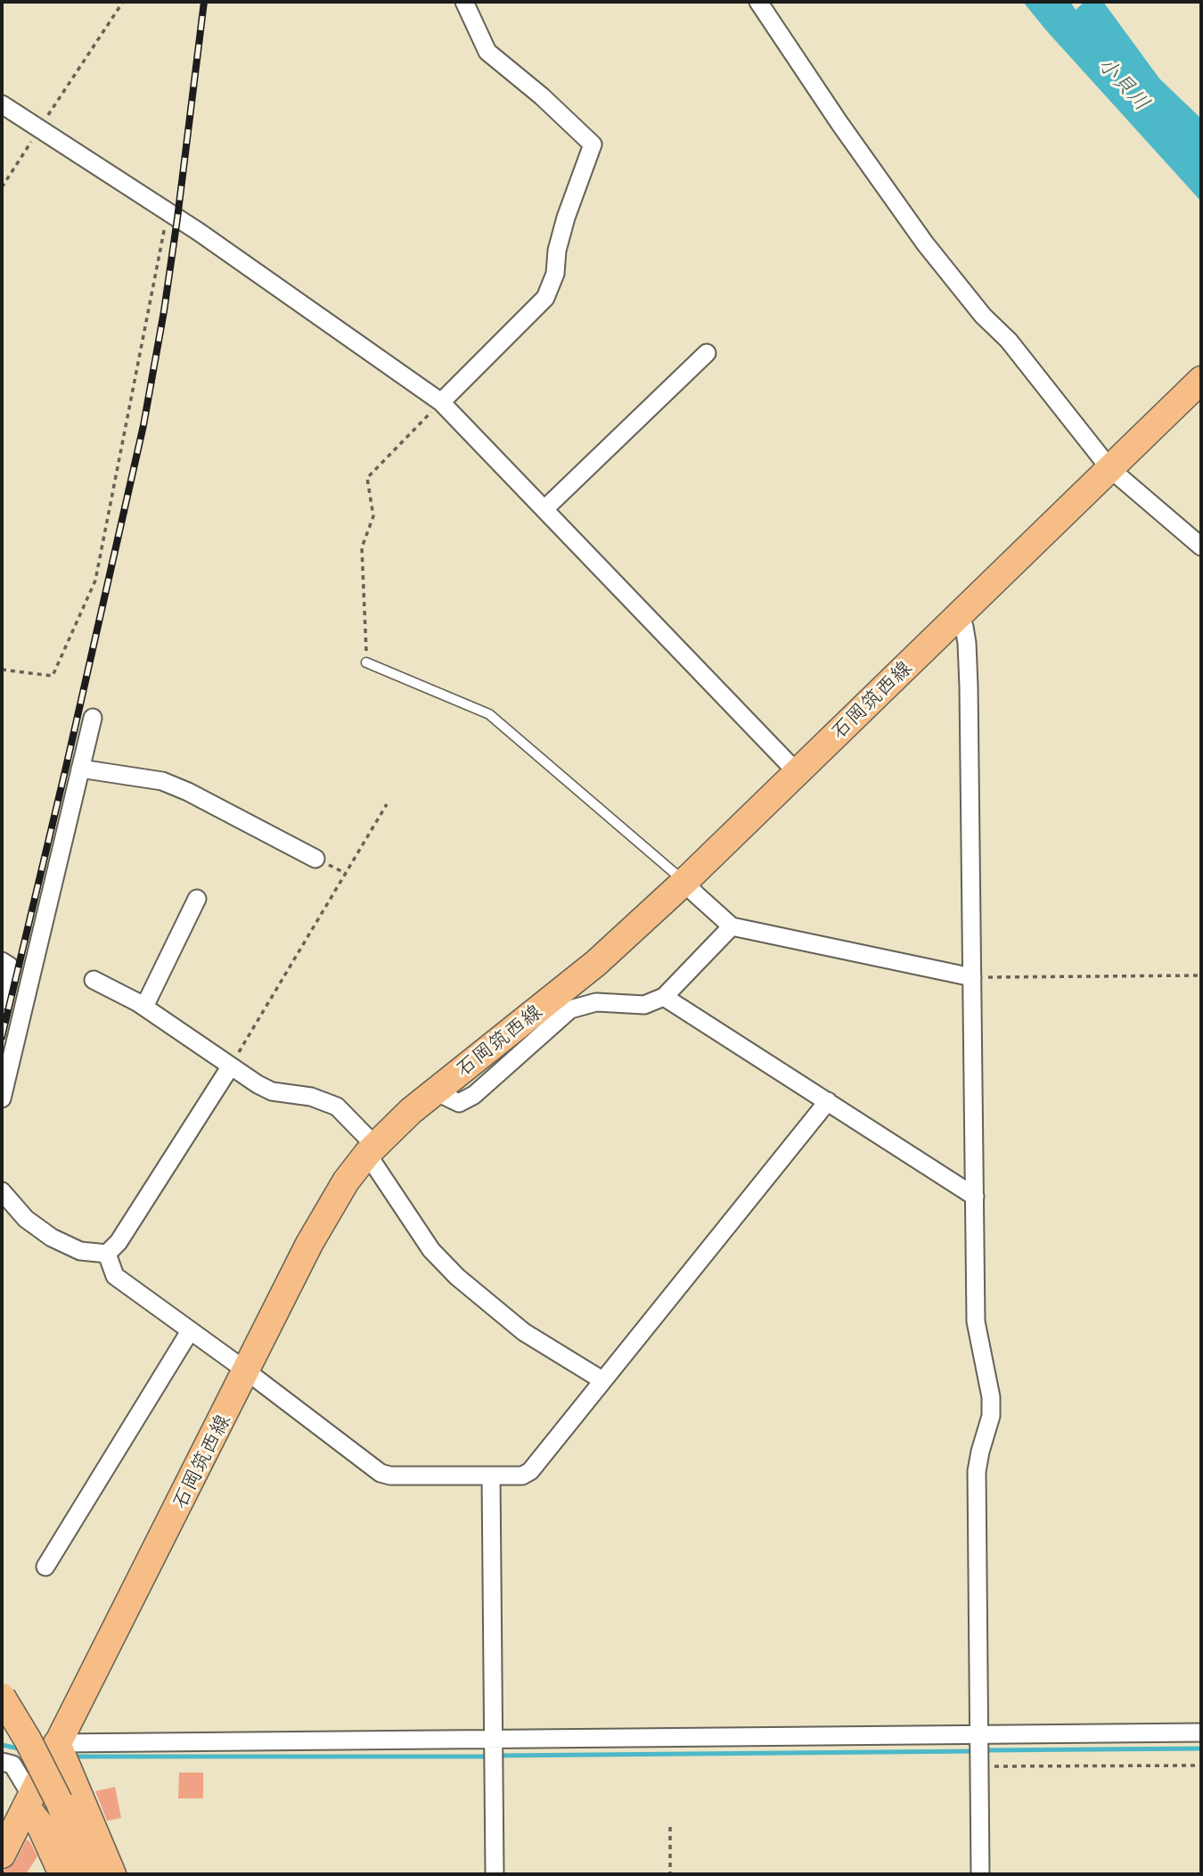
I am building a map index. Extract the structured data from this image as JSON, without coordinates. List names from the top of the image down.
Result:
{
  "streets": {
    "main road": ["石岡筑西線"]
  },
  "water": ["小貝川"]
}
